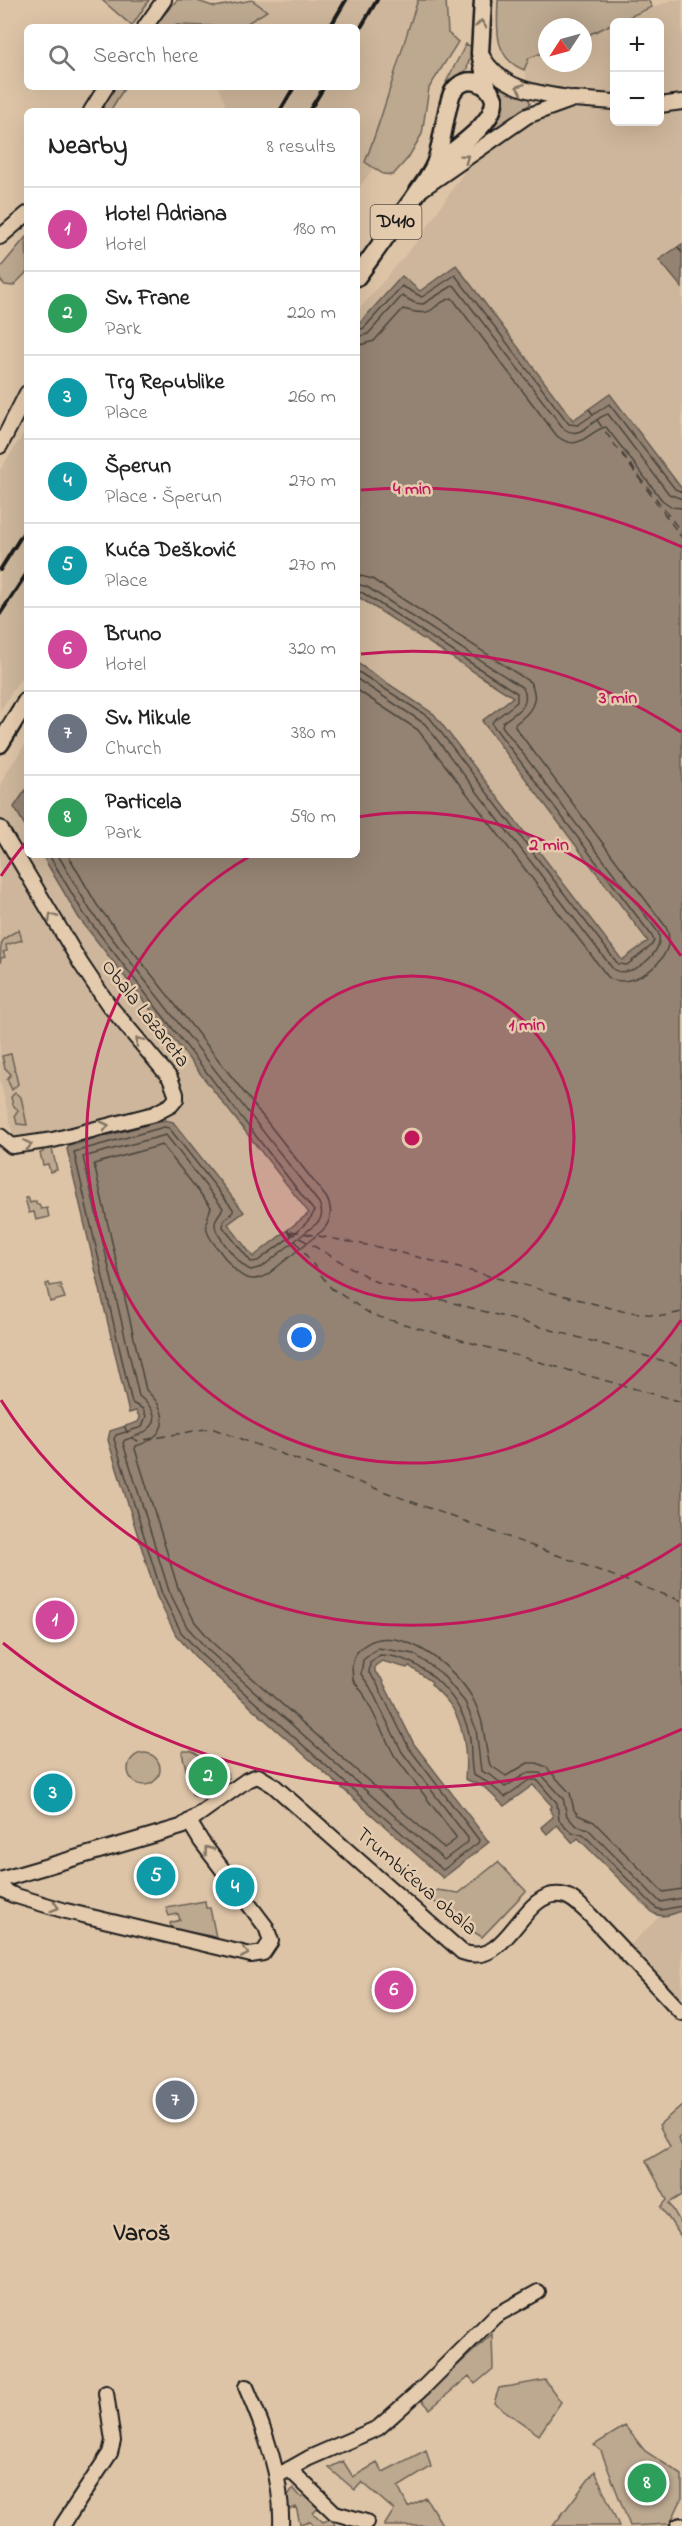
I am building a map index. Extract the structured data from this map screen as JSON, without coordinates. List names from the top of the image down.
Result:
{
  "streets": {
    "main road": ["D410"],
    "street": ["Obala Lazareta", "Trumbićeva obala"]
  },
  "districts": ["Varoš"],
  "north": "bottom left",
  "page": {
    "map_buttons": ["+", "−"],
    "search": "Search here",
    "heading": ["Nearby", "8 results"],
    "list": [
      {
        "mark": "1",
        "name": "Hotel Adriana",
        "note": "Hotel",
        "value": "180 m"
      },
      {
        "mark": "2",
        "name": "Sv. Frane",
        "note": "Park",
        "value": "220 m"
      },
      {
        "mark": "3",
        "name": "Trg Republike",
        "note": "Place",
        "value": "260 m"
      },
      {
        "mark": "4",
        "name": "Šperun",
        "note": "Place · Šperun",
        "value": "270 m"
      },
      {
        "mark": "5",
        "name": "Kuća Dešković",
        "note": "Place",
        "value": "270 m"
      },
      {
        "mark": "6",
        "name": "Bruno",
        "note": "Hotel",
        "value": "320 m"
      },
      {
        "mark": "7",
        "name": "Sv. Mikule",
        "note": "Church",
        "value": "380 m"
      },
      {
        "mark": "8",
        "name": "Particela",
        "note": "Park",
        "value": "590 m"
      }
    ],
    "pins": [
      "1",
      "2",
      "3",
      "5",
      "4",
      "6",
      "7",
      "8"
    ]
  },
  "rings": [
    "4 min",
    "3 min",
    "2 min",
    "1 min"
  ]
}
